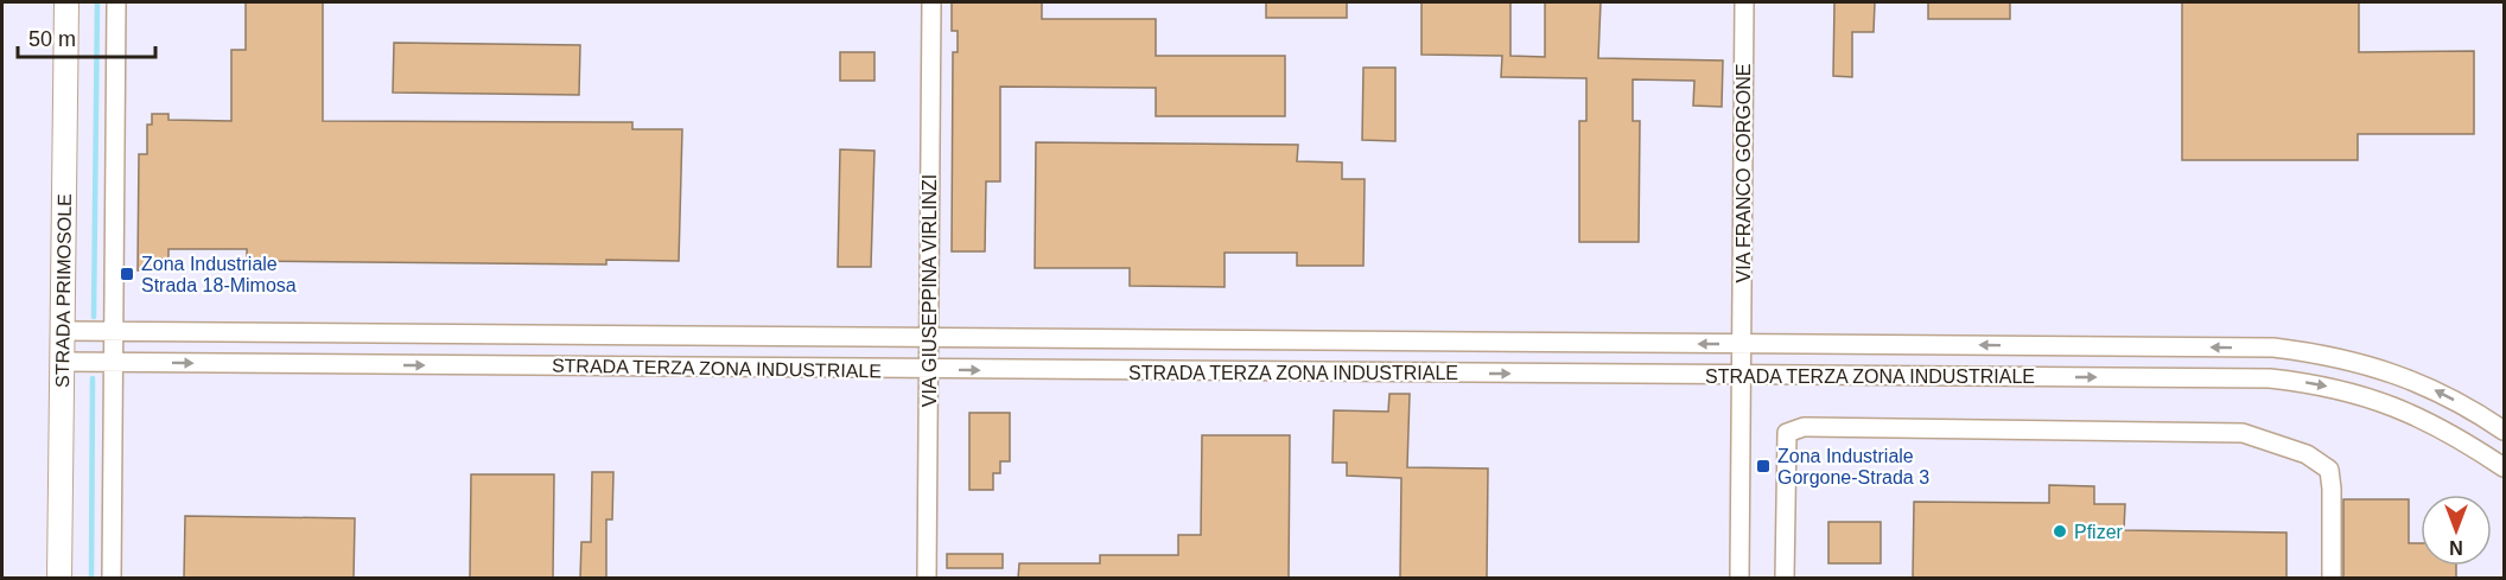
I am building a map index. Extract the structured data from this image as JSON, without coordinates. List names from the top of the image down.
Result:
{
  "streets": {
    "main road": ["STRADA PRIMOSOLE"],
    "street": ["VIA FRANCO GORGONE", "VIA GIUSEPPINA VIRLINZI", "STRADA TERZA ZONA INDUSTRIALE"]
  },
  "crossings": [
    ["VIA FRANCO GORGONE", "STRADA TERZA ZONA INDUSTRIALE"],
    ["STRADA PRIMOSOLE", "STRADA TERZA ZONA INDUSTRIALE"],
    ["VIA GIUSEPPINA VIRLINZI", "STRADA TERZA ZONA INDUSTRIALE"]
  ],
  "places": {
    "transit": ["Zona Industriale Strada 18-Mimosa", "Zona Industriale Gorgone-Strada 3"],
    "other": ["Pfizer"]
  },
  "scale_bar": "50 m",
  "north": "bottom"
}
